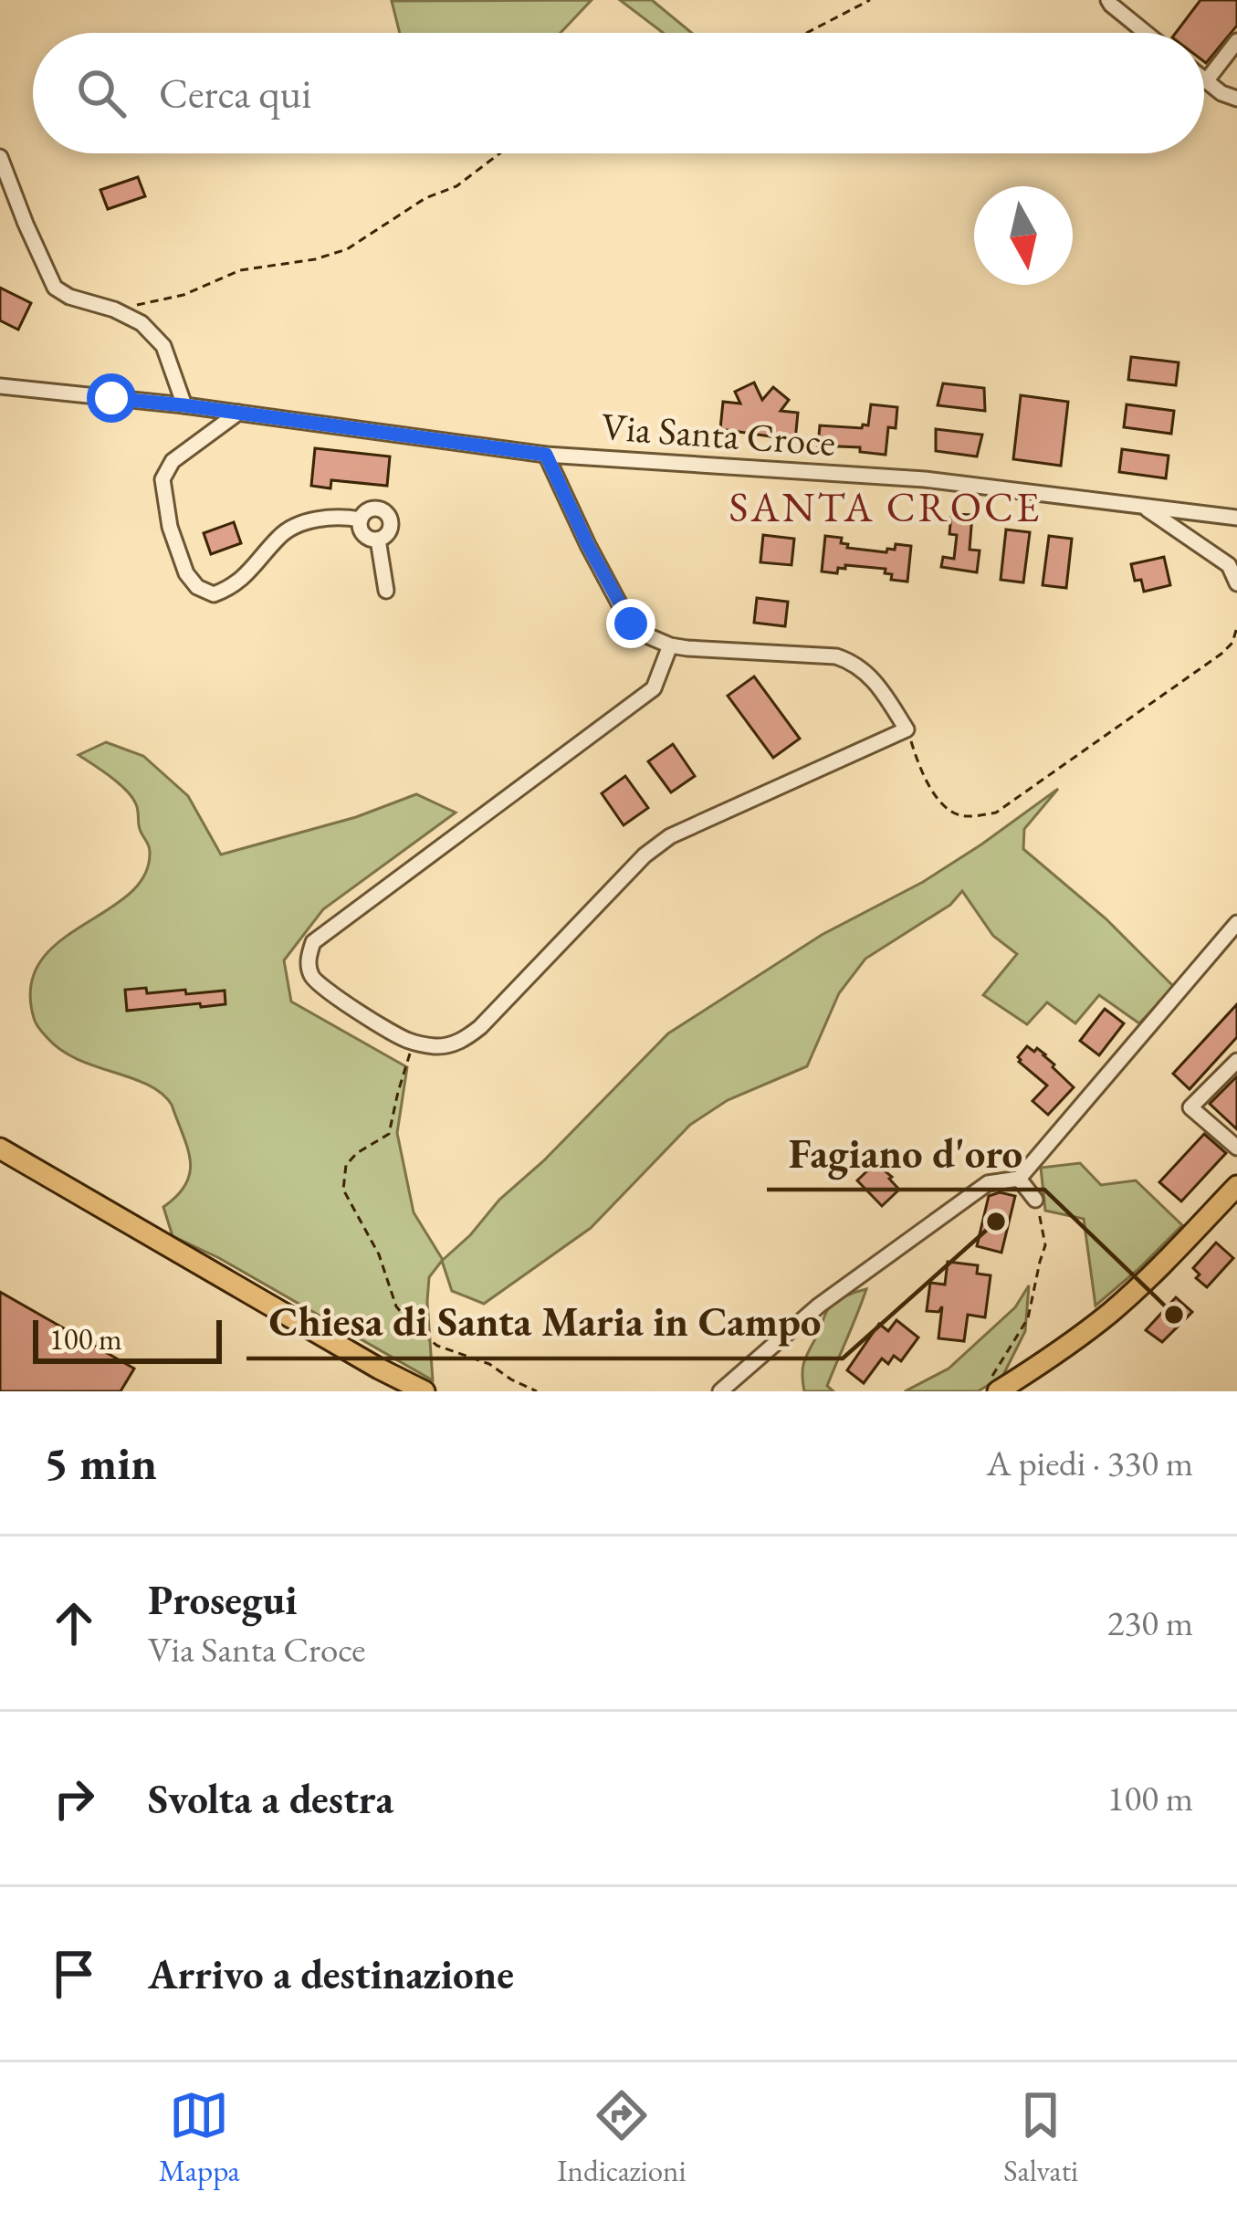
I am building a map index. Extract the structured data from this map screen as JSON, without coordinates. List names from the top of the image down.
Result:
{
  "streets": {
    "street": ["Via Santa Croce"]
  },
  "districts": ["SANTA CROCE"],
  "places": ["Chiesa di Santa Maria in Campo", "Fagiano d'oro"],
  "scale_bar": "100 m",
  "north": "bottom",
  "page": {
    "search": "Cerca qui",
    "scale": "100 m",
    "heading": ["5 min", "A piedi · 330 m"],
    "list": [
      ["Prosegui", "Via Santa Croce", "230 m"],
      ["Svolta a destra", "100 m"],
      "Arrivo a destinazione"
    ],
    "nav": ["Mappa", "Indicazioni", "Salvati"]
  }
}
